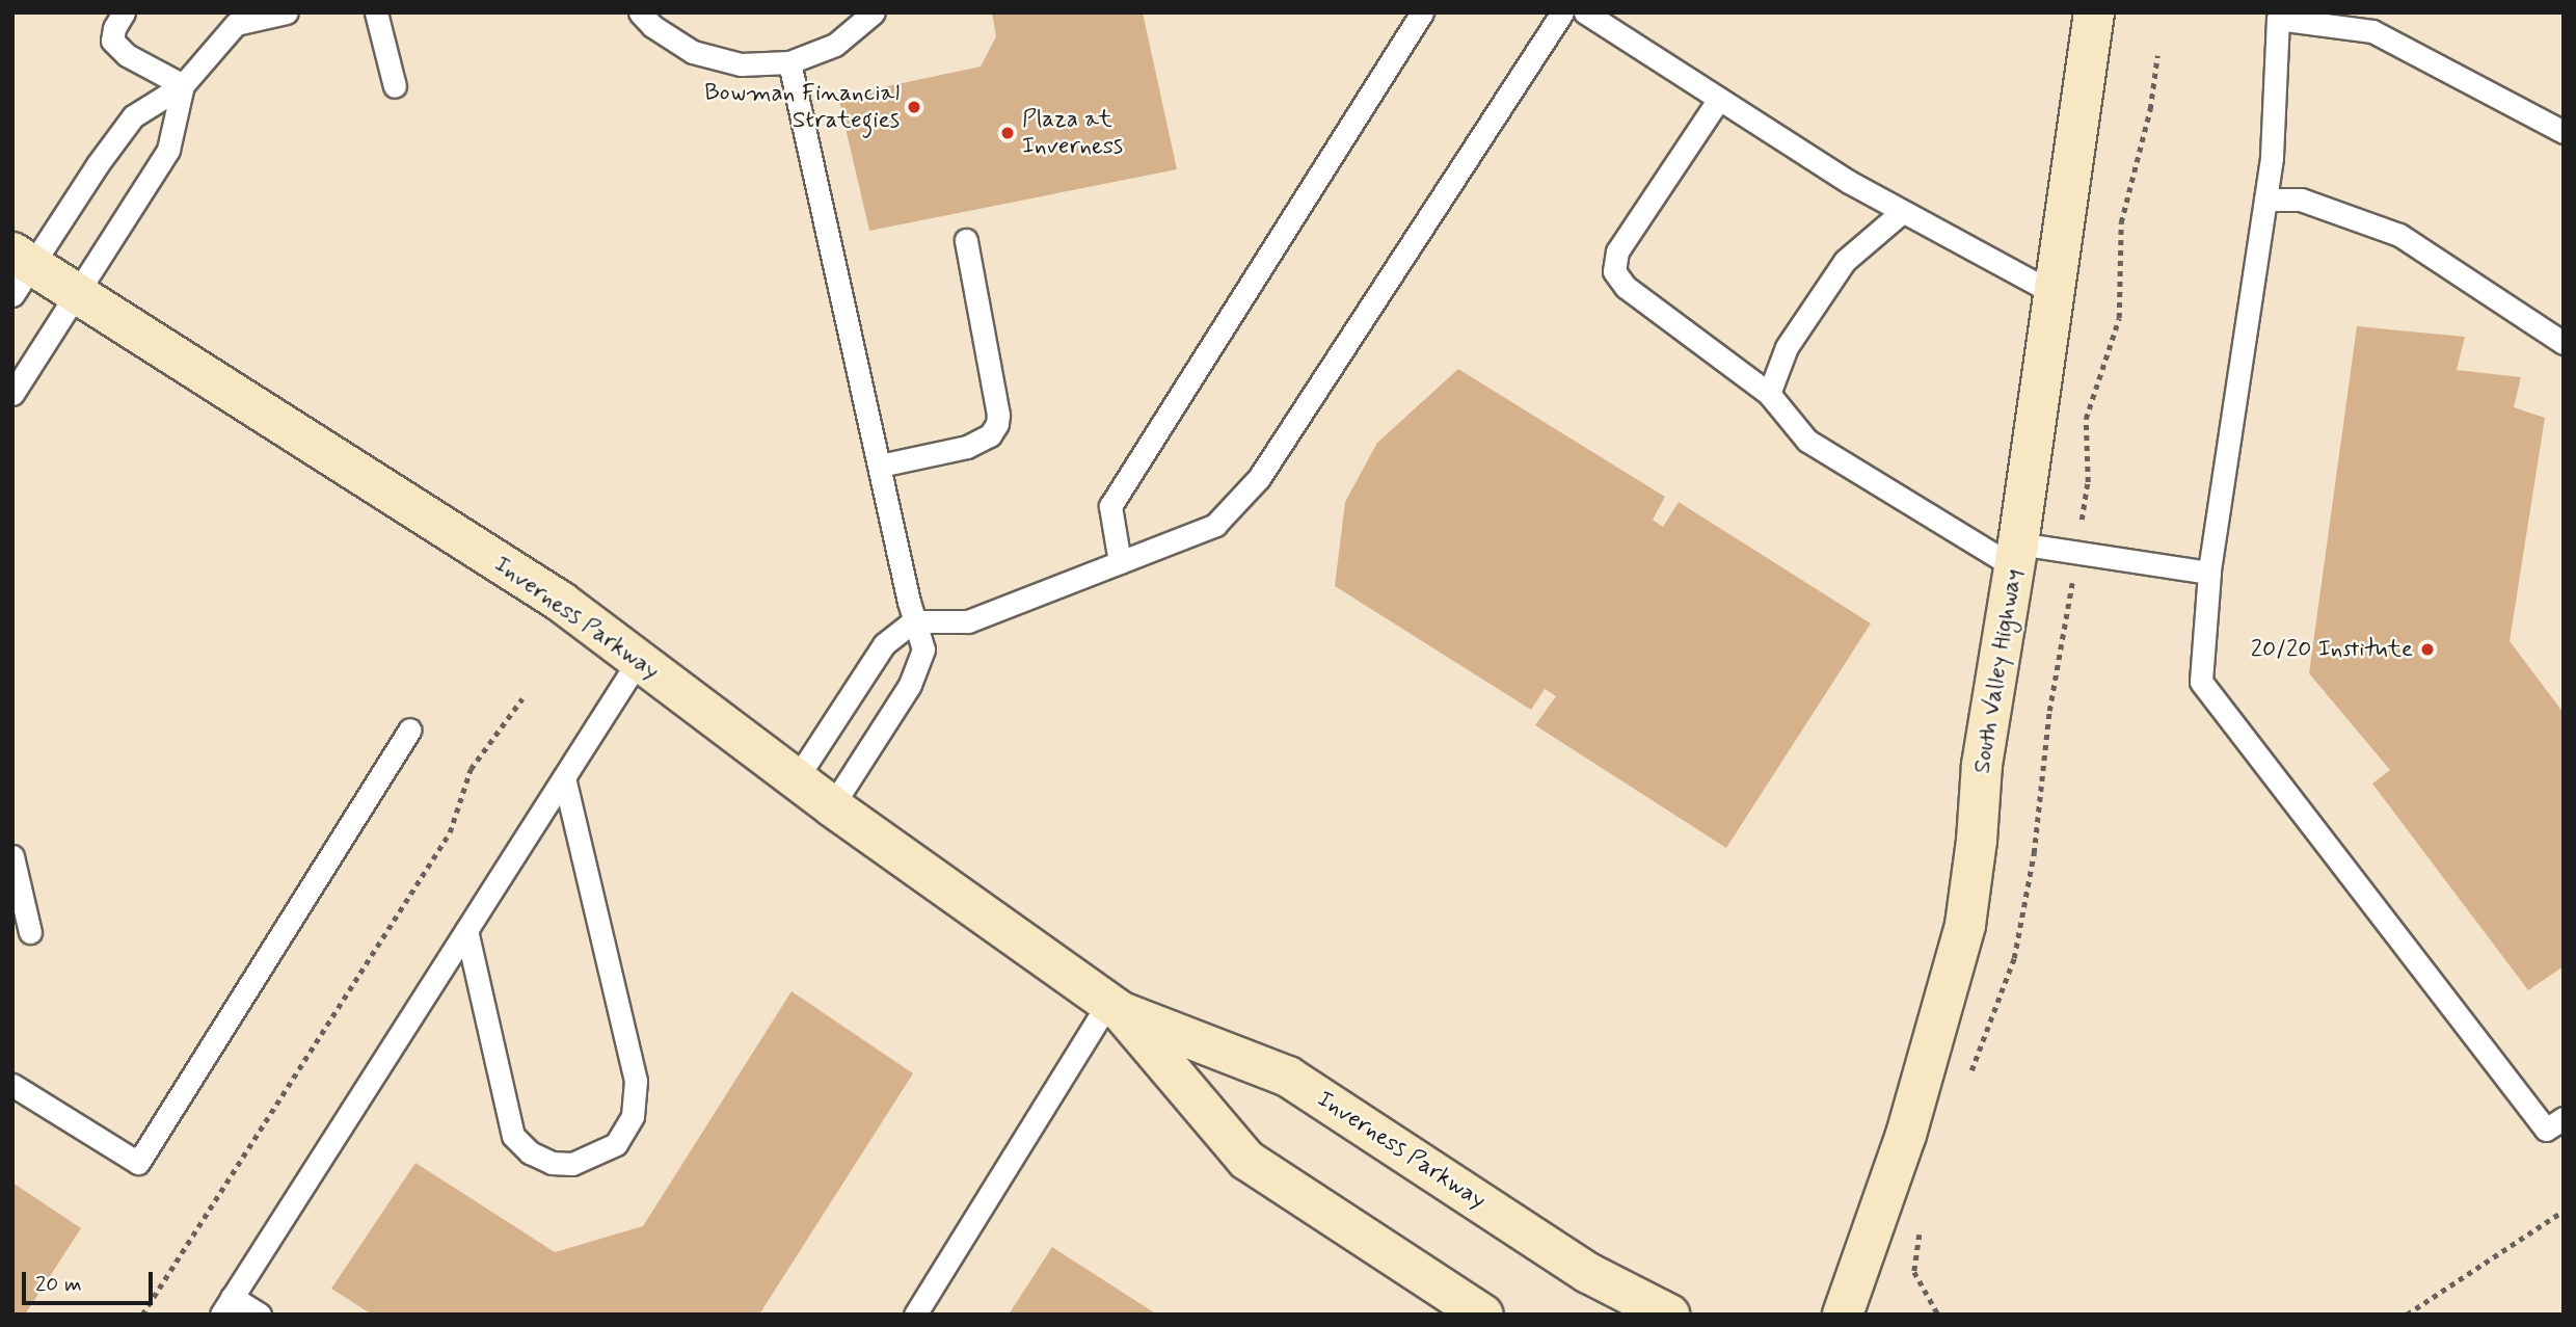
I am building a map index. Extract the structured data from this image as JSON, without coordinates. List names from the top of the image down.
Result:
{
  "streets": {
    "main road": ["Inverness Parkway", "South Valley Highway"]
  },
  "places": ["Bowman Financial Strategies", "Plaza at Inverness", "20/20 Institute"],
  "scale_bar": "20 m"
}
